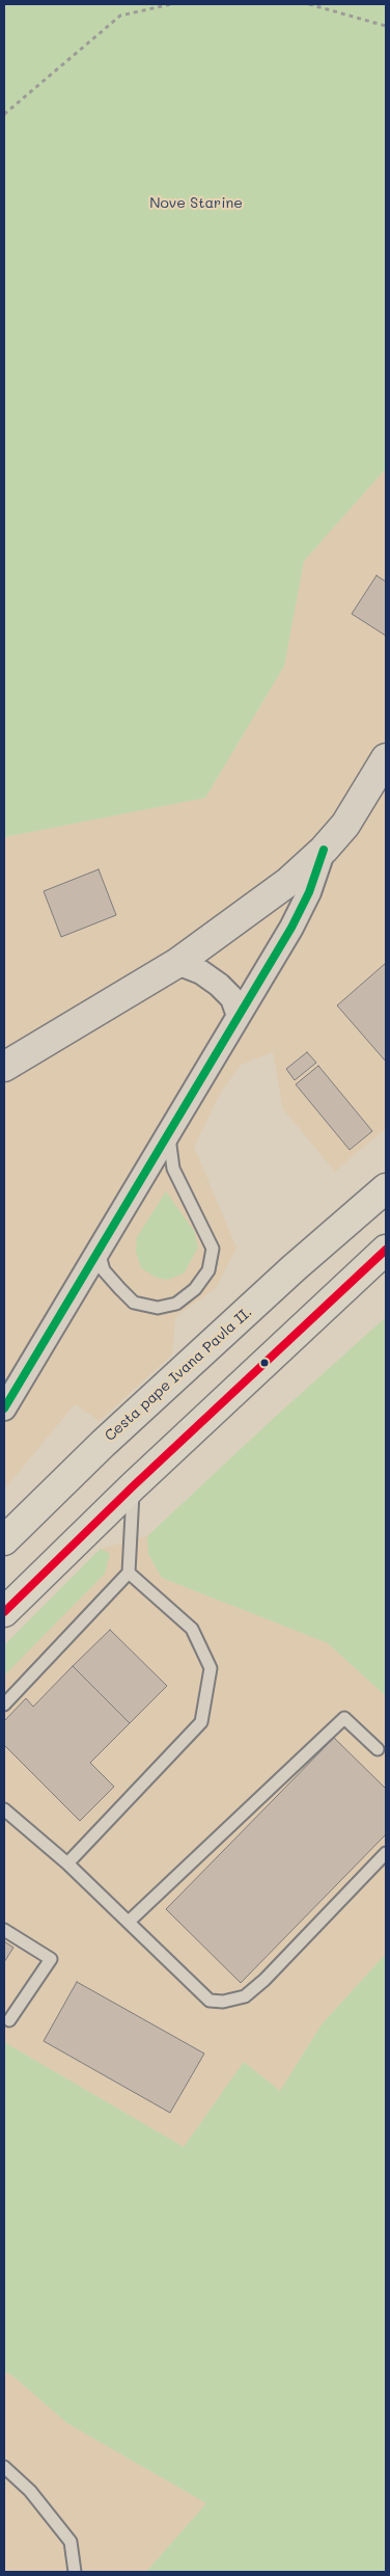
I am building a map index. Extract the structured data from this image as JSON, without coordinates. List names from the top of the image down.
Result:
{
  "streets": {
    "highway": ["Cesta pape Ivana Pavla II."]
  },
  "parks": ["Nove Starine"]
}
